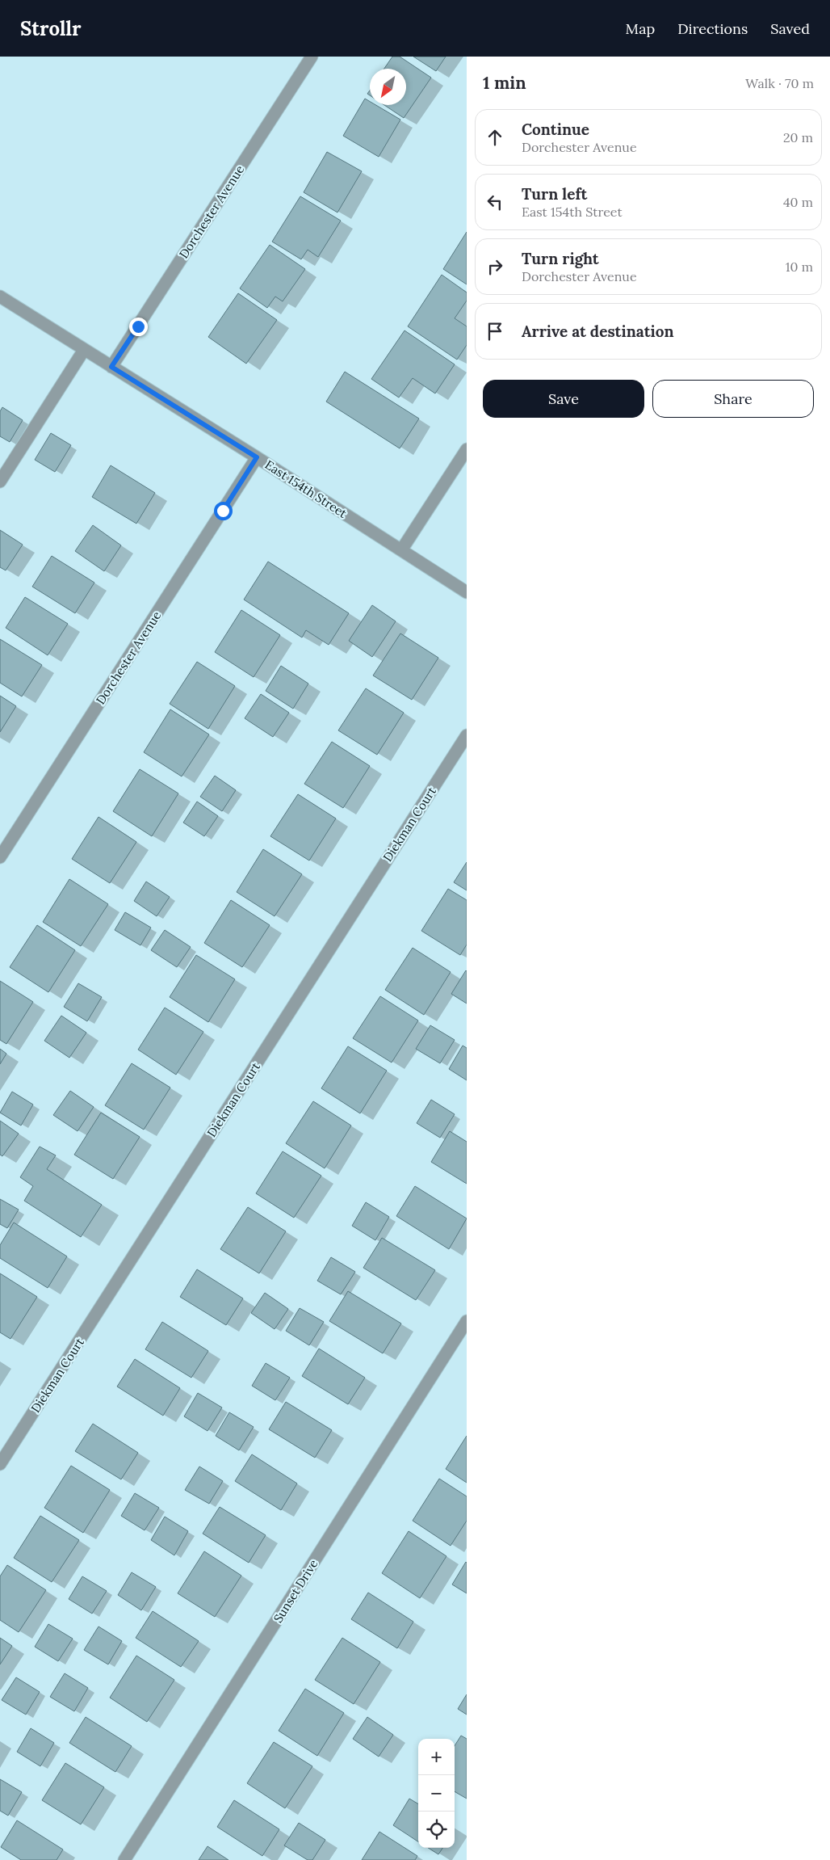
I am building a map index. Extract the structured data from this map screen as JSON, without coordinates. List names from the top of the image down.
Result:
{
  "streets": {
    "street": [
      "Dorchester Avenue",
      "East 154th Street",
      "Diekman Court",
      "Sunset Drive"
    ]
  },
  "crossings": [
    ["Dorchester Avenue", "East 154th Street"]
  ],
  "north": "bottom left",
  "page": {
    "header": "Strollr",
    "nav": ["Map", "Directions", "Saved"],
    "heading": ["1 min", "Walk · 70 m"],
    "list": [
      ["Continue", "Dorchester Avenue", "20 m"],
      ["Turn left", "East 154th Street", "40 m"],
      ["Turn right", "Dorchester Avenue", "10 m"],
      "Arrive at destination"
    ],
    "buttons": ["Save", "Share"],
    "map_buttons": ["+", "−"]
  }
}
